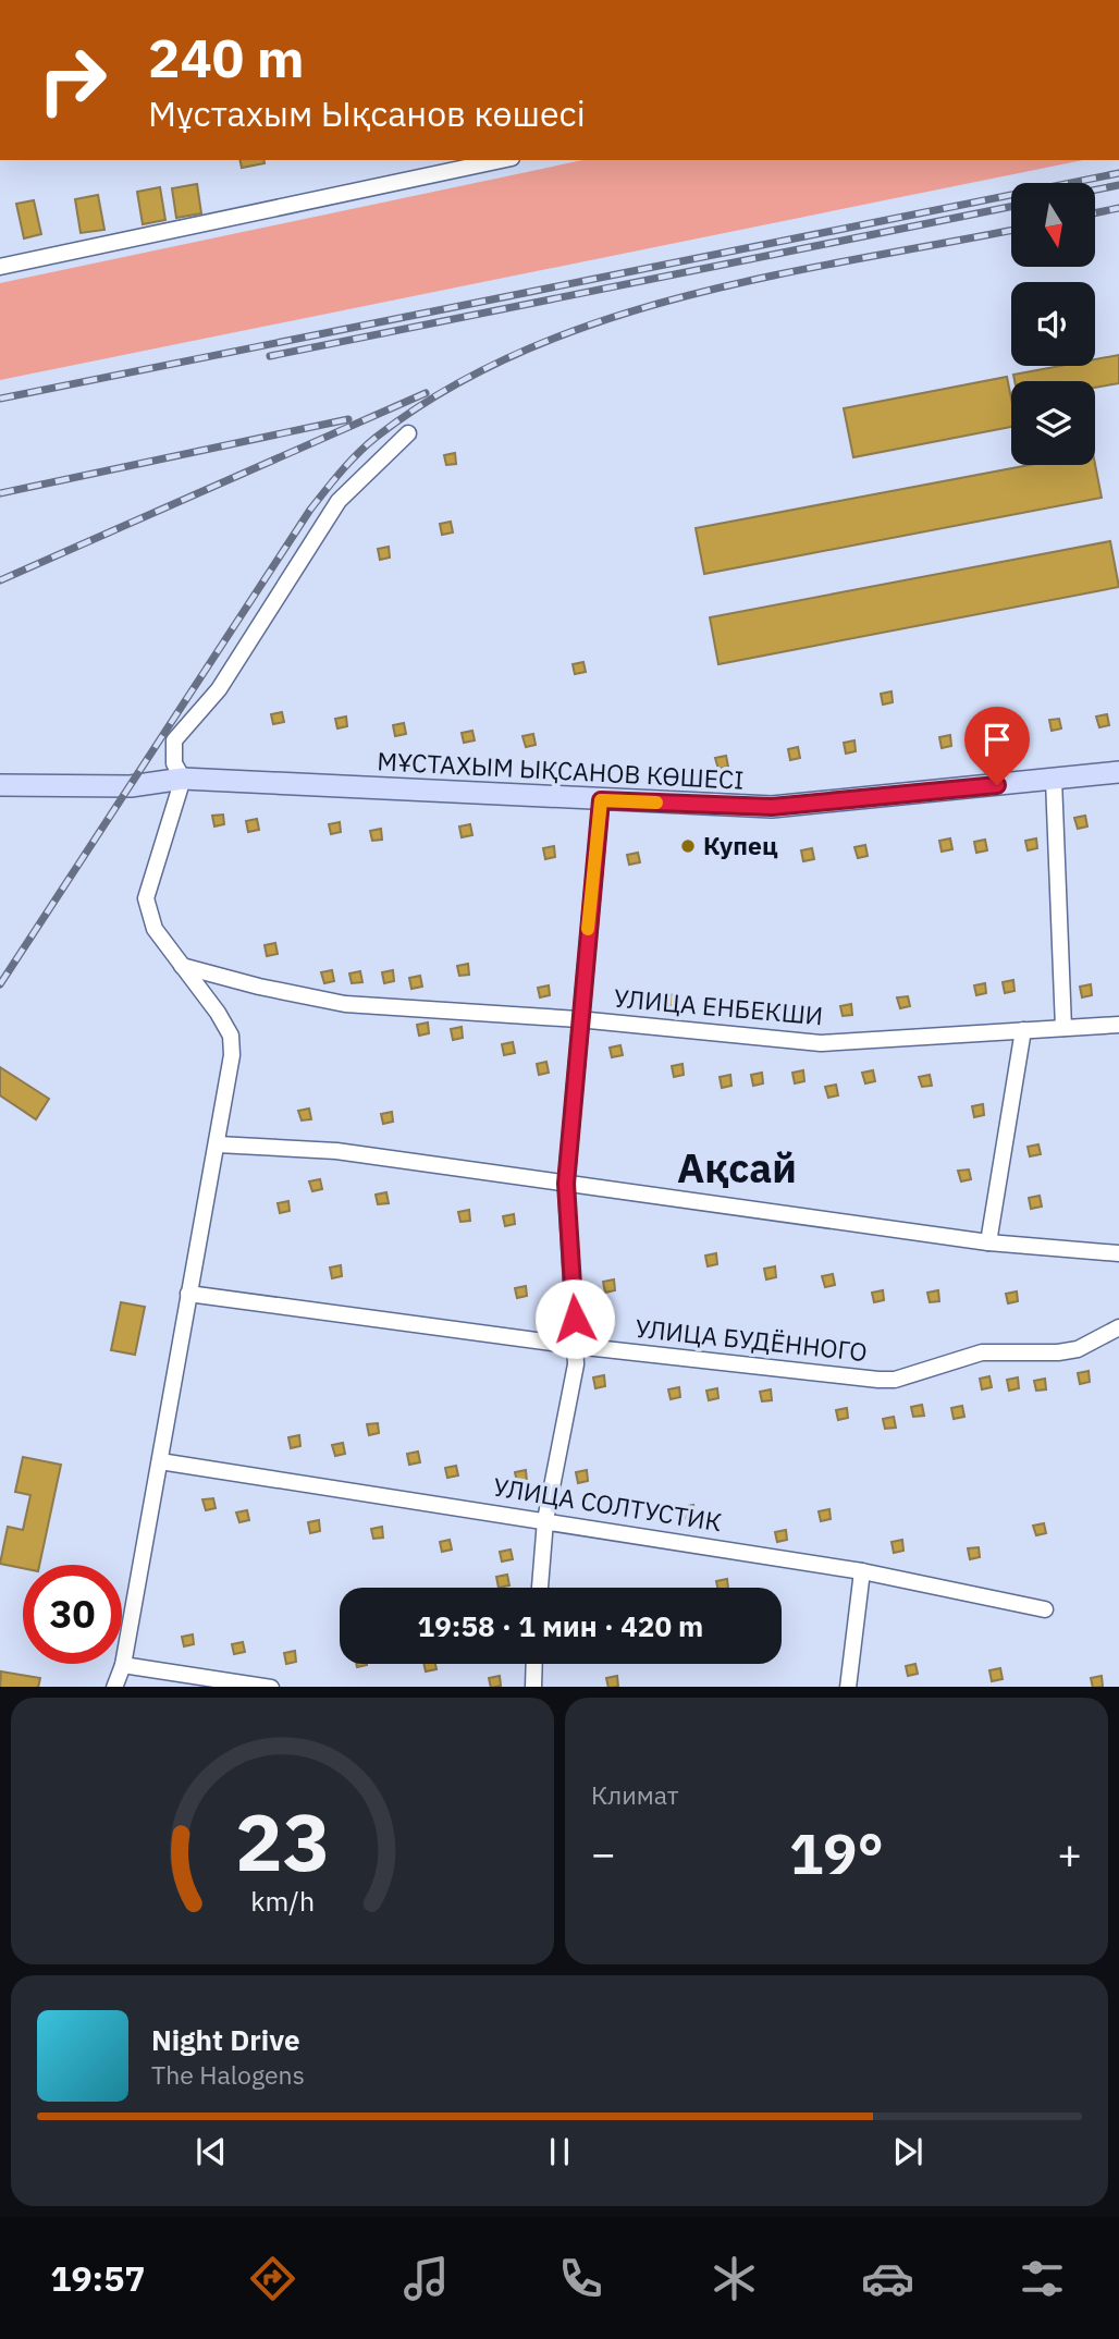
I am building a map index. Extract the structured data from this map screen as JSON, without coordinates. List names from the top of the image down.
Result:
{
  "streets": {
    "main road": ["МҰСТАХЫМ ЫҚСАНОВ КӨШЕСІ"],
    "street": ["УЛИЦА ЕНБЕКШИ", "УЛИЦА БУДЁННОГО", "УЛИЦА СОЛТУСТИК"]
  },
  "districts": ["Ақсай"],
  "places": ["Купец"],
  "north": "bottom",
  "page": {
    "turn": ["240 m", "Мұстахым Ықсанов көшесі"],
    "limit": "30",
    "trip": "19:58 · 1 мин · 420 m",
    "tile": "Климат",
    "heat": ["−", "19°", "+"],
    "song": ["Night Drive", "The Halogens"],
    "tabs": "19:57",
    "gauge": ["23", "km/h"]
  }
}
